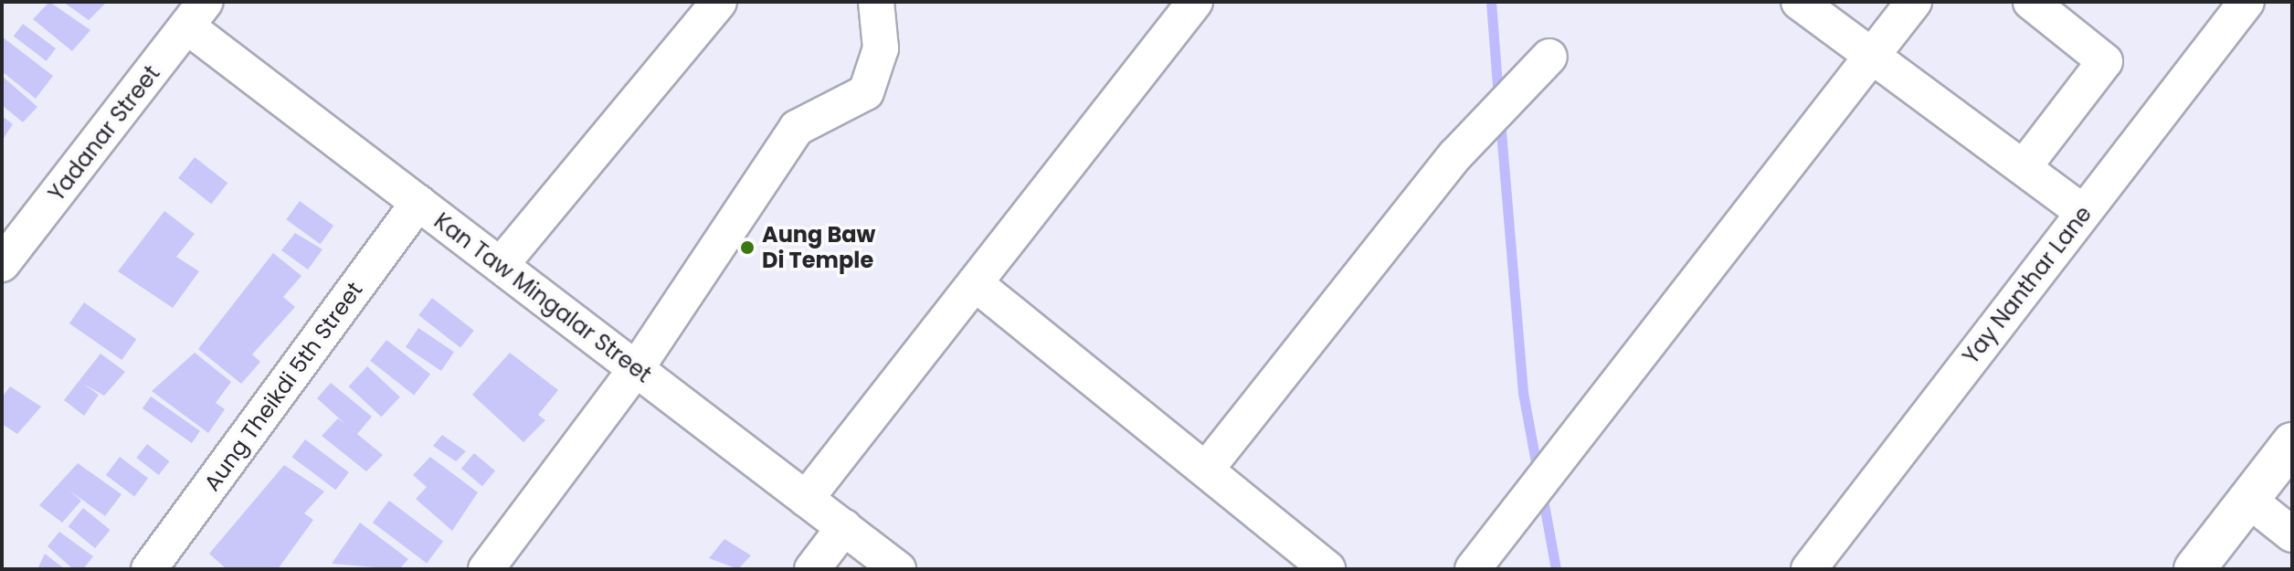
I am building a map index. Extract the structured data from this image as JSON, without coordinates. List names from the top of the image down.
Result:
{
  "streets": {
    "street": [
      "Yadanar Street",
      "Yay Nanthar Lane",
      "Kan Taw Mingalar Street",
      "Aung Theikdi 5th Street"
    ]
  },
  "crossings": [
    ["Yadanar Street", "Kan Taw Mingalar Street"],
    ["Kan Taw Mingalar Street", "Aung Theikdi 5th Street"]
  ],
  "places": ["Aung Baw Di Temple"]
}
